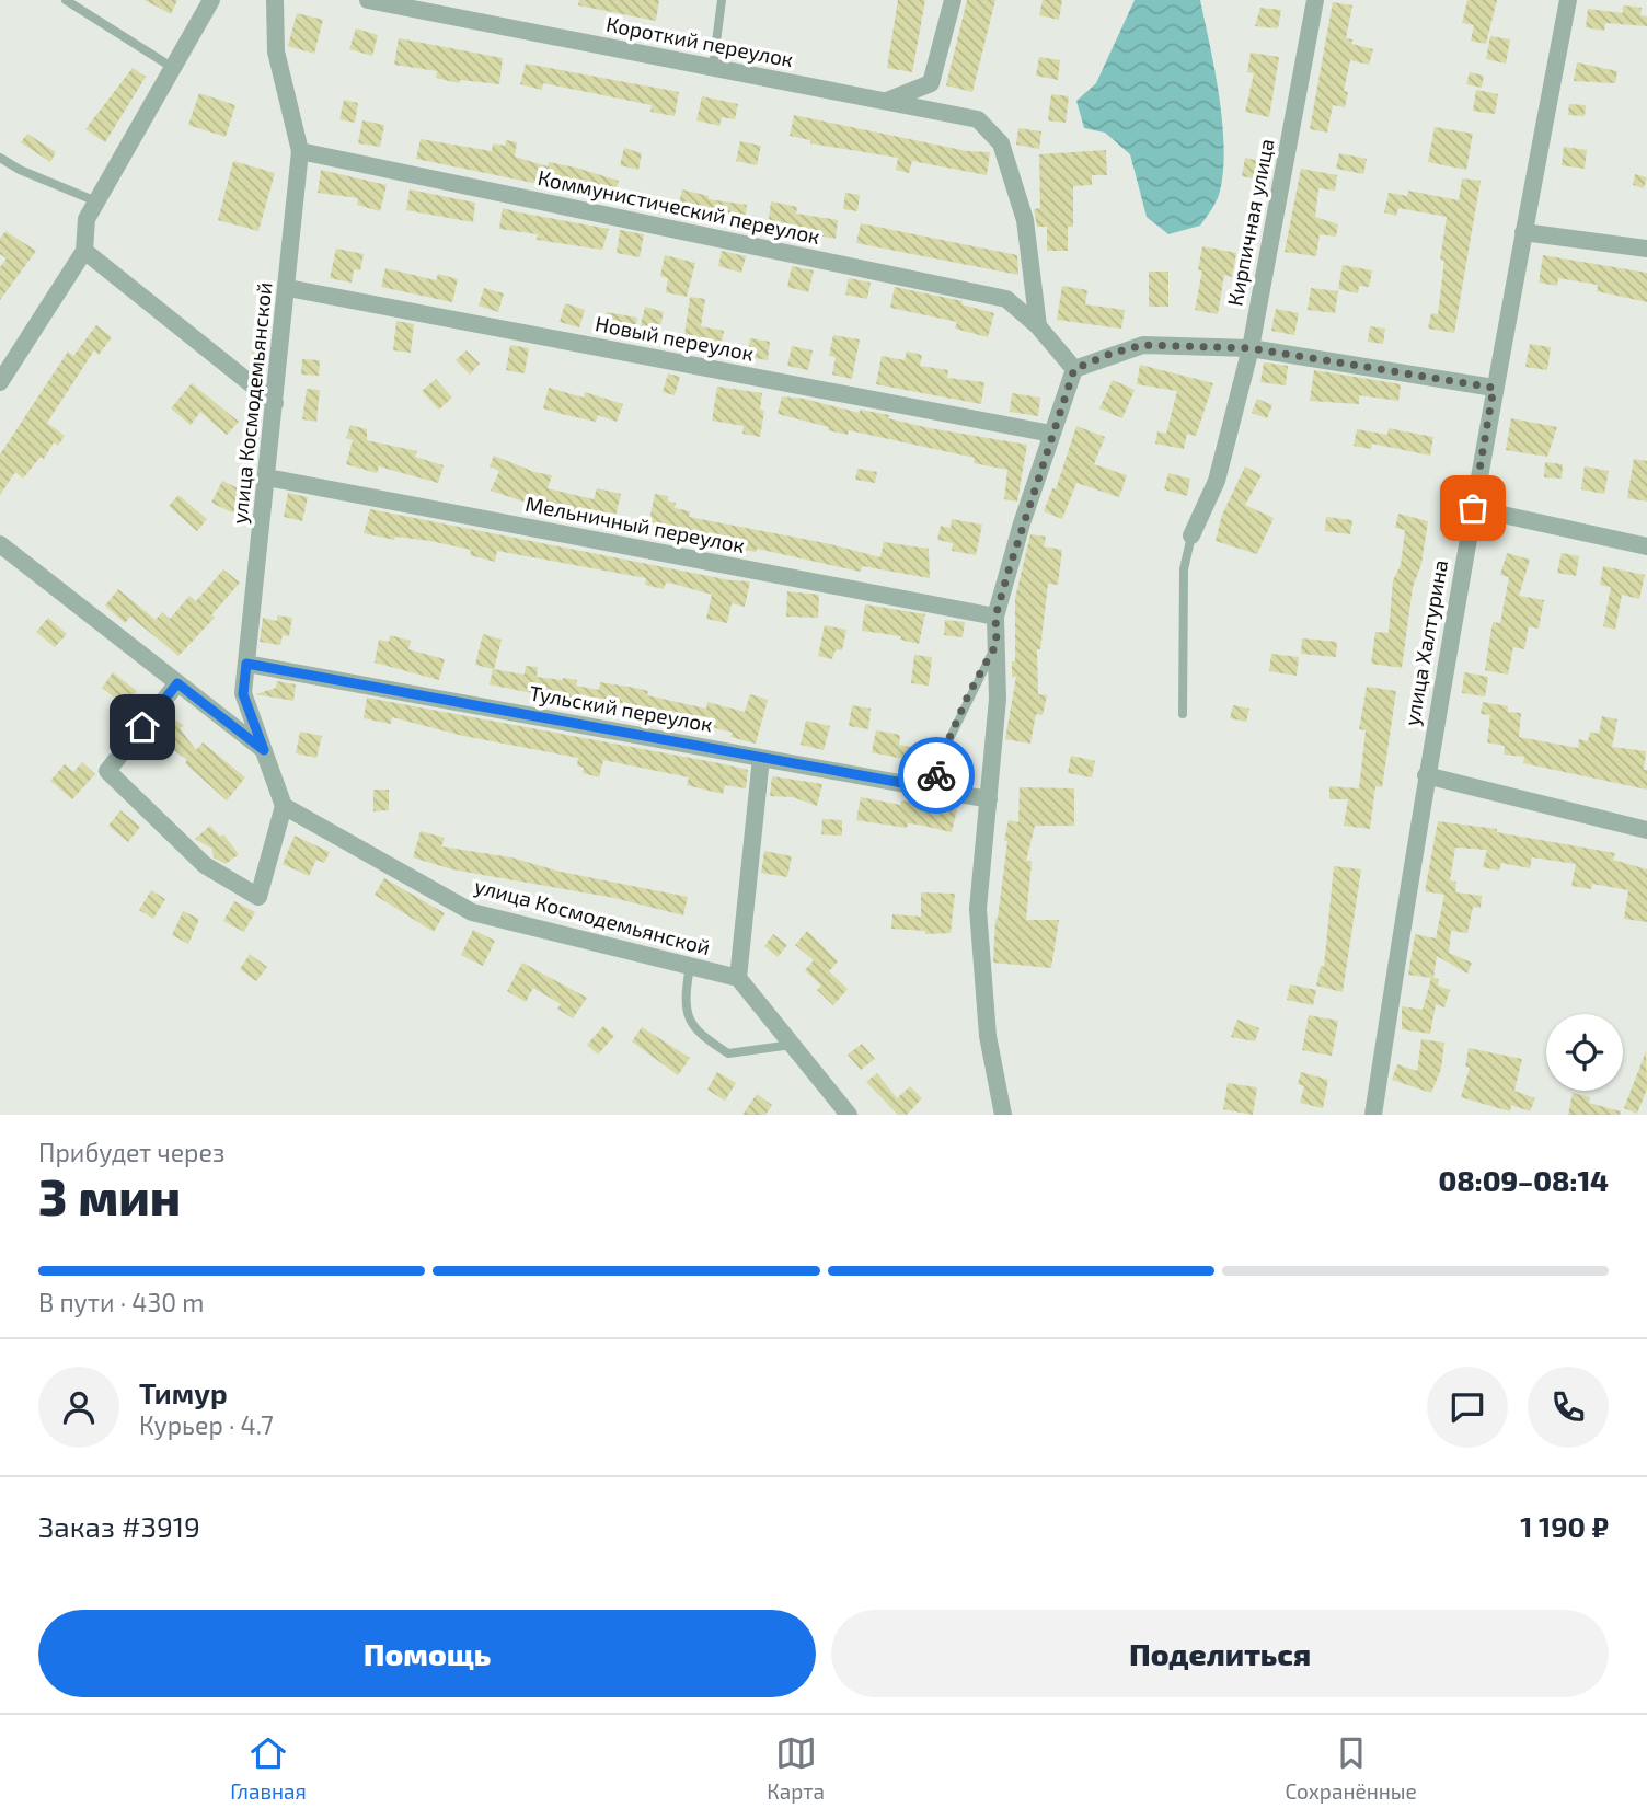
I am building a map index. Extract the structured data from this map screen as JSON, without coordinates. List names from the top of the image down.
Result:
{
  "streets": {
    "street": [
      "Короткий переулок",
      "Коммунистический переулок",
      "Кирпичная улица",
      "Новый переулок",
      "улица Космодемьянской",
      "Мельничный переулок",
      "улица Халтурина",
      "Тульский переулок"
    ]
  },
  "crossings": [
    ["Короткий переулок", "Коммунистический переулок"],
    ["Коммунистический переулок", "улица Космодемьянской"],
    ["Новый переулок", "улица Космодемьянской"],
    ["улица Космодемьянской", "Мельничный переулок"],
    ["улица Космодемьянской", "Тульский переулок"]
  ],
  "page": {
    "heading": ["3 мин", "Прибудет через", "08:09–08:14"],
    "panel": [
      "Тимур",
      "Курьер · 4.7",
      "Заказ #3919",
      "1 190 ₽"
    ],
    "bar": "В пути · 430 m",
    "buttons": ["Помощь", "Поделиться"],
    "tabs": ["Главная", "Карта", "Сохранённые"]
  }
}
